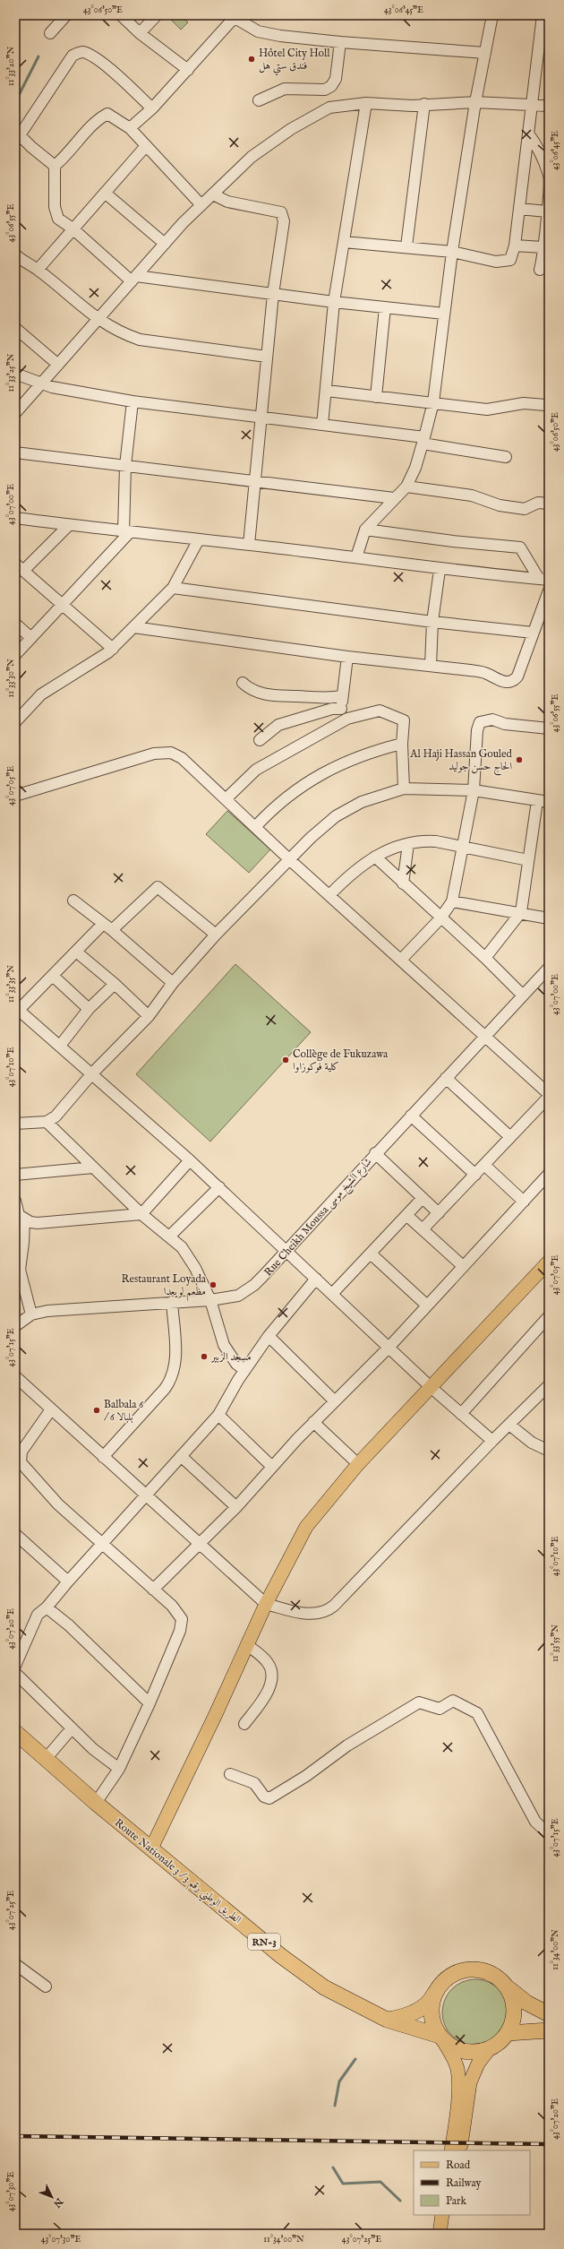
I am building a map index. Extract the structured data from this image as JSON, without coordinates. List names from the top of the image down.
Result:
{
  "streets": {
    "highway": ["Route Nationale 3 / الطريق الوطني رقم 3", "RN-3"],
    "street": ["Rue Cheikh Moussa شارع الشيخ موسى"]
  },
  "crossings": [
    ["Route Nationale 3 / الطريق الوطني رقم 3", "RN-3"]
  ],
  "places": [
    "Hôtel City Holl فندق ستي هل",
    "Al Haji Hassan Gouled الحاج حسن جوليد",
    "Collège de Fukuzawa كلية فوكوزاوا",
    "Restaurant Loyada مطعم لويعدا",
    "مسجد الزبير",
    "Balbala 6 / بلبالا 6"
  ],
  "legend": ["Road", "Railway", "Park"],
  "north": "bottom right",
  "coordinates": [
    "43°06'50\"E",
    "43°06'45\"E",
    "11°33'20\"N",
    "43°06'55\"E",
    "11°33'25\"N",
    "43°07'00\"E",
    "11°33'30\"N",
    "43°07'05\"E",
    "11°33'35\"N",
    "43°07'10\"E",
    "43°07'15\"E",
    "43°07'20\"E",
    "11°33'55\"N",
    "43°07'25\"E",
    "11°34'00\"N",
    "43°07'30\"E"
  ]
}
